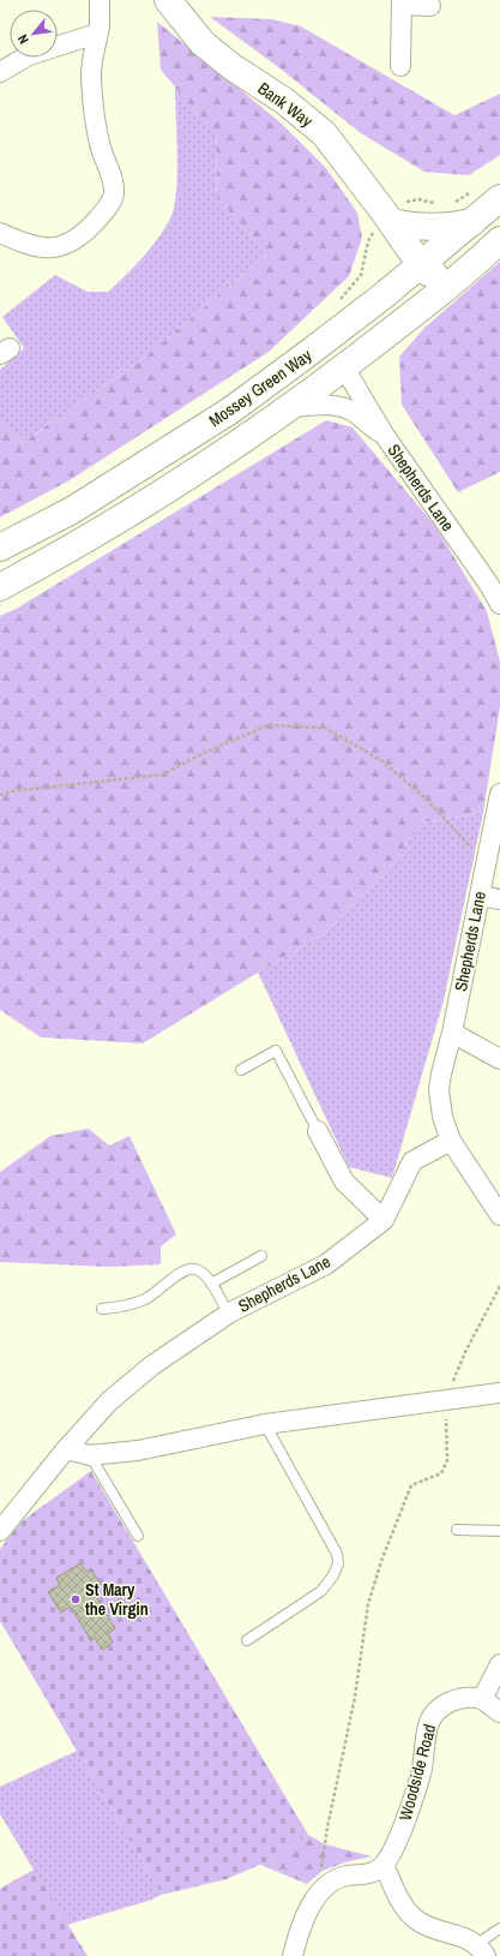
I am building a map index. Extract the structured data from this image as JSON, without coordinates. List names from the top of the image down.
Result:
{
  "streets": {
    "main road": ["Bank Way", "Mossey Green Way"],
    "street": ["Shepherds Lane", "Woodside Road"]
  },
  "crossings": [
    ["Bank Way", "Mossey Green Way"],
    ["Mossey Green Way", "Shepherds Lane"]
  ],
  "places": ["St Mary the Virgin"],
  "north": "bottom left"
}
